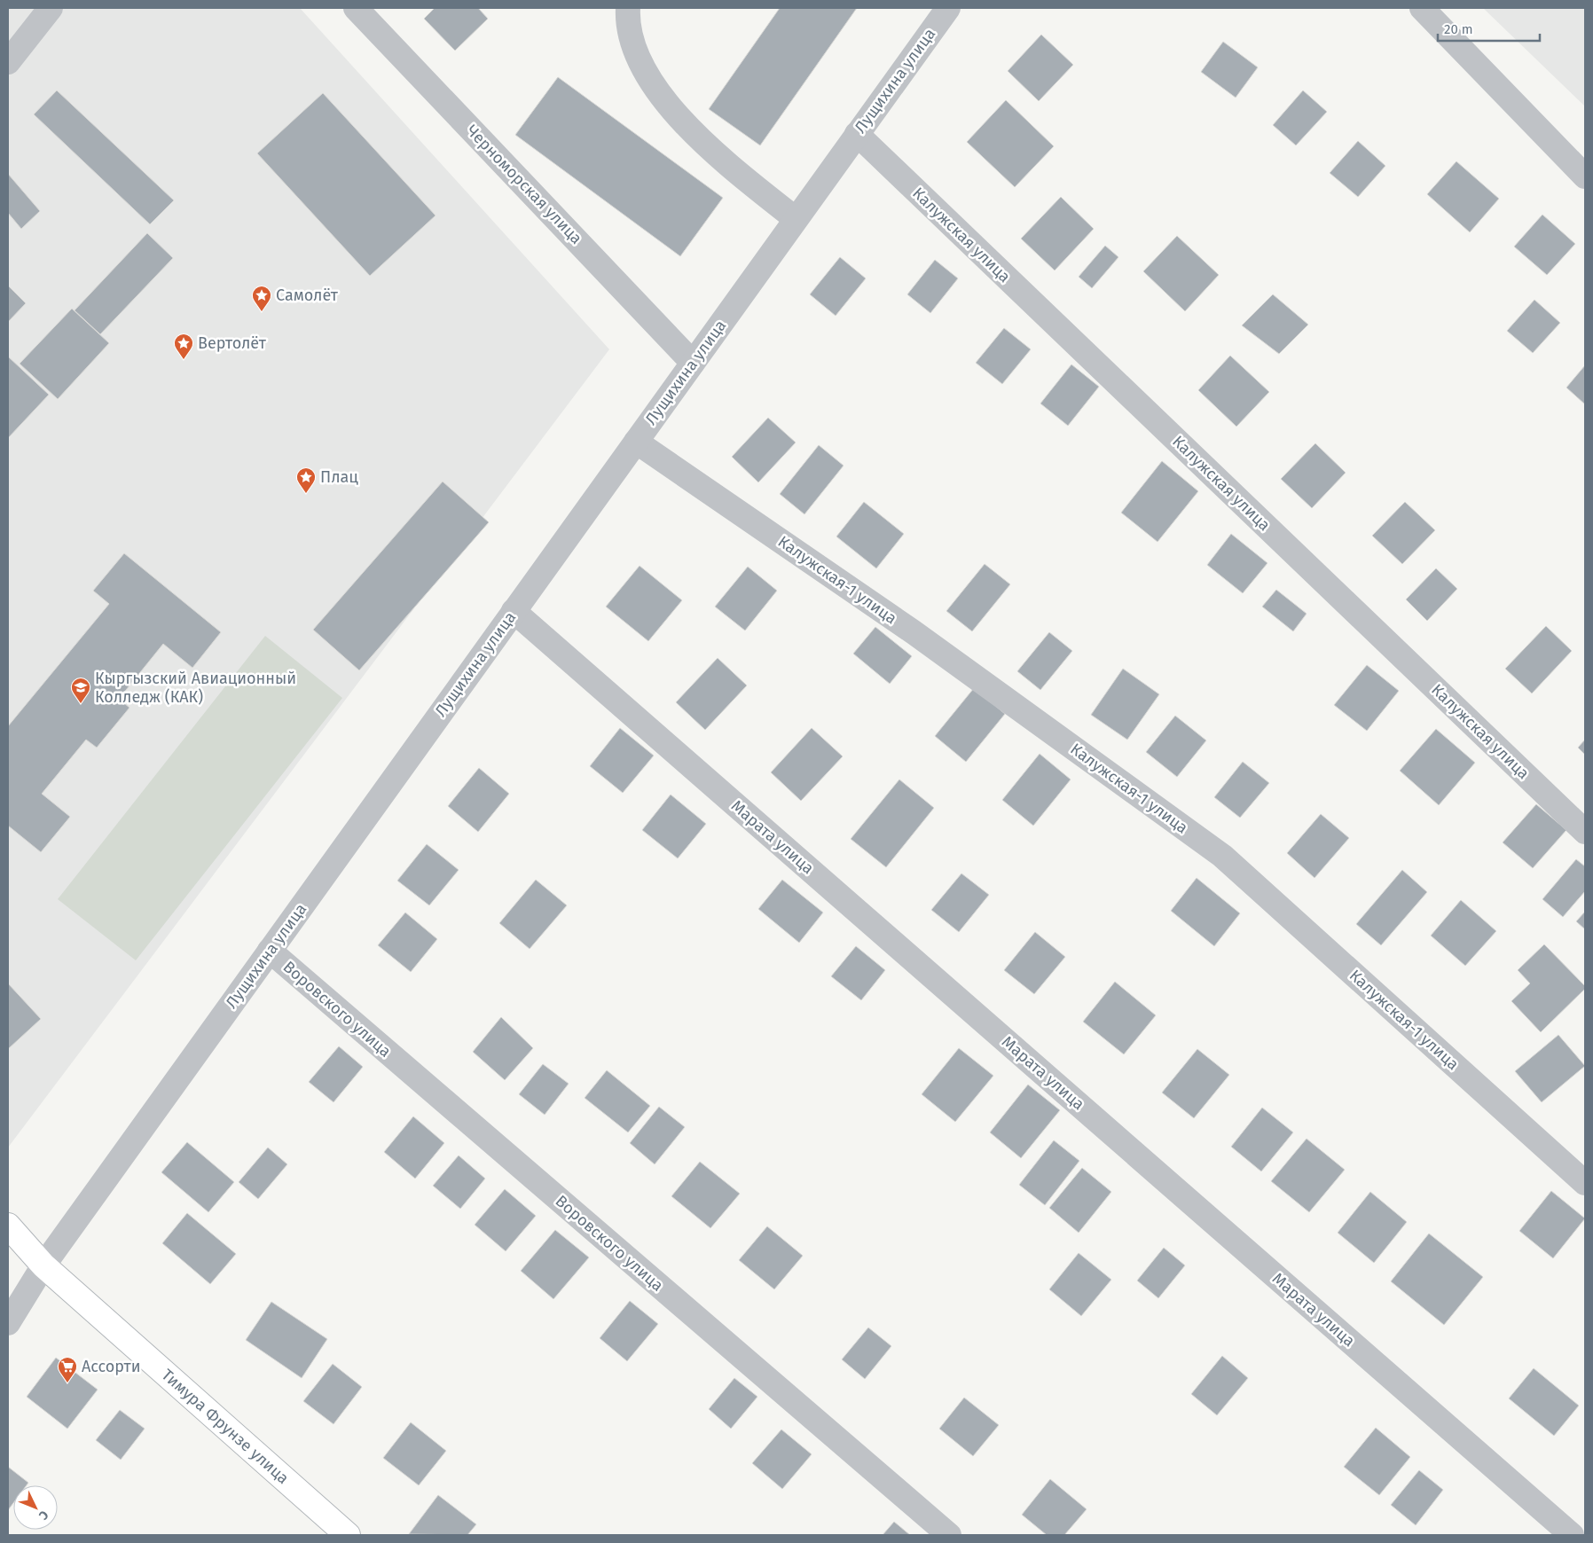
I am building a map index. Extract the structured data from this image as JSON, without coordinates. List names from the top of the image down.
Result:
{
  "streets": {
    "main road": ["Тимура Фрунзе улица"],
    "street": [
      "Лущихина улица",
      "Черноморская улица",
      "Калужская улица",
      "Калужская-1 улица",
      "Марата улица",
      "Воровского улица"
    ]
  },
  "crossings": [
    ["Лущихина улица", "Черноморская улица"],
    ["Лущихина улица", "Калужская улица"],
    ["Лущихина улица", "Калужская-1 улица"],
    ["Лущихина улица", "Марата улица"],
    ["Лущихина улица", "Воровского улица"],
    ["Лущихина улица", "Тимура Фрунзе улица"]
  ],
  "places": {
    "place": ["Самолёт", "Вертолёт", "Плац"],
    "school or university": ["Кыргызский Авиационный Колледж (КАК)"],
    "supermarket": ["Ассорти"]
  },
  "scale_bar": "20 m",
  "north": "bottom right"
}
